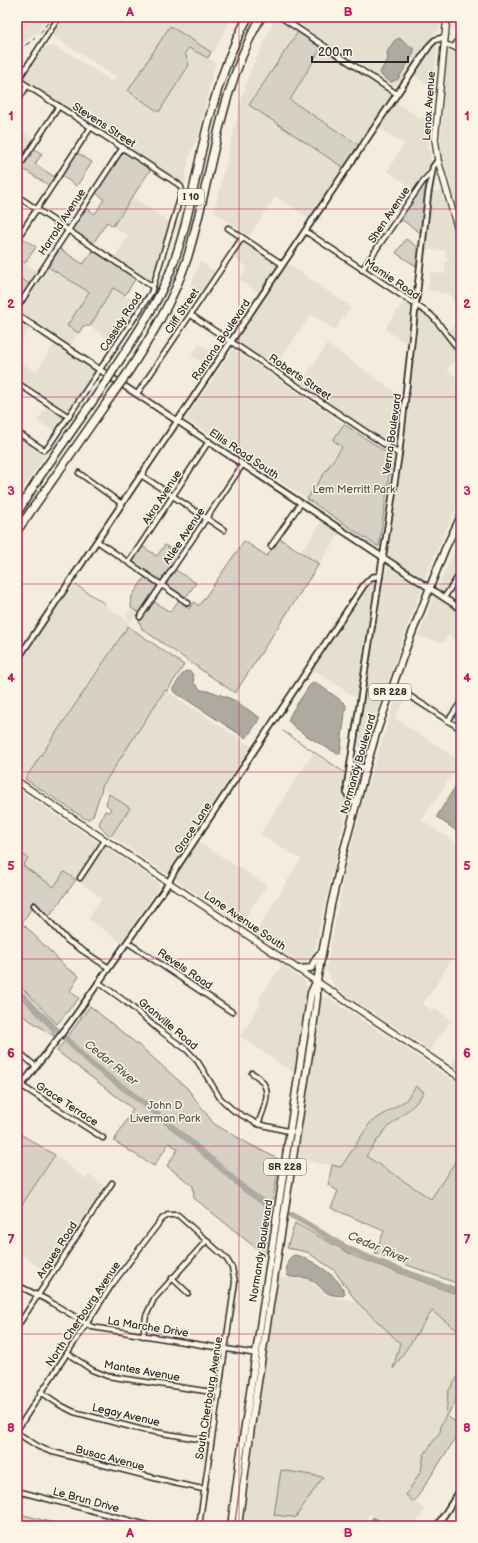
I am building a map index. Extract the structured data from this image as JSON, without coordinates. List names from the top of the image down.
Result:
{
  "streets": {
    "highway": ["I 10"],
    "main road": [
      "Lenox Avenue",
      "SR 228",
      "Normandy Boulevard",
      "Lane Avenue South"
    ],
    "street": [
      "Stevens Street",
      "Shen Avenue",
      "Harrold Avenue",
      "Mamie Road",
      "Cliff Street",
      "Cassidy Road",
      "Ramona Boulevard",
      "Roberts Street",
      "Verna Boulevard",
      "Ellis Road South",
      "Akra Avenue",
      "Atlee Avenue",
      "Grace Lane",
      "Revels Road",
      "Granville Road",
      "Grace Terrace",
      "Arques Road",
      "North Cherbourg Avenue",
      "La Marche Drive",
      "Mantes Avenue",
      "South Cherbourg Avenue",
      "Legay Avenue",
      "Busac Avenue",
      "Le Brun Drive"
    ]
  },
  "crossings": [
    ["Lenox Avenue", "Ramona Boulevard"],
    ["Lenox Avenue", "Verna Boulevard"],
    ["Stevens Street", "Harrold Avenue"],
    ["Stevens Street", "Cassidy Road"],
    ["Shen Avenue", "Mamie Road"],
    ["Shen Avenue", "Verna Boulevard"],
    ["Mamie Road", "Ramona Boulevard"],
    ["Mamie Road", "Verna Boulevard"],
    ["Cliff Street", "Roberts Street"],
    ["Cliff Street", "Ellis Road South"],
    ["Cassidy Road", "Ellis Road South"],
    ["Ramona Boulevard", "Roberts Street"],
    ["Ramona Boulevard", "Ellis Road South"],
    ["Roberts Street", "Verna Boulevard"],
    ["Verna Boulevard", "Ellis Road South"],
    ["Verna Boulevard", "Normandy Boulevard"],
    ["Verna Boulevard", "Grace Lane"],
    ["Ellis Road South", "Akra Avenue"],
    ["Ellis Road South", "Atlee Avenue"],
    ["Ellis Road South", "Normandy Boulevard"],
    ["Normandy Boulevard", "Lane Avenue South"],
    ["Normandy Boulevard", "Granville Road"],
    ["Normandy Boulevard", "La Marche Drive"],
    ["Grace Lane", "Lane Avenue South"],
    ["Grace Lane", "Revels Road"],
    ["Grace Lane", "Granville Road"],
    ["Grace Lane", "Grace Terrace"],
    ["Arques Road", "La Marche Drive"],
    ["North Cherbourg Avenue", "La Marche Drive"],
    ["North Cherbourg Avenue", "Mantes Avenue"],
    ["North Cherbourg Avenue", "South Cherbourg Avenue"],
    ["North Cherbourg Avenue", "Legay Avenue"],
    ["North Cherbourg Avenue", "Busac Avenue"],
    ["La Marche Drive", "South Cherbourg Avenue"],
    ["Mantes Avenue", "South Cherbourg Avenue"],
    ["South Cherbourg Avenue", "Legay Avenue"],
    ["South Cherbourg Avenue", "Busac Avenue"]
  ],
  "water": ["Cedar River"],
  "parks": ["Lem Merritt Park", "John D Liverman Park"],
  "scale_bar": "200 m",
  "grid": {
    "columns": ["A", "B"],
    "rows": [
      "1",
      "2",
      "3",
      "4",
      "5",
      "6",
      "7",
      "8"
    ]
  }
}
